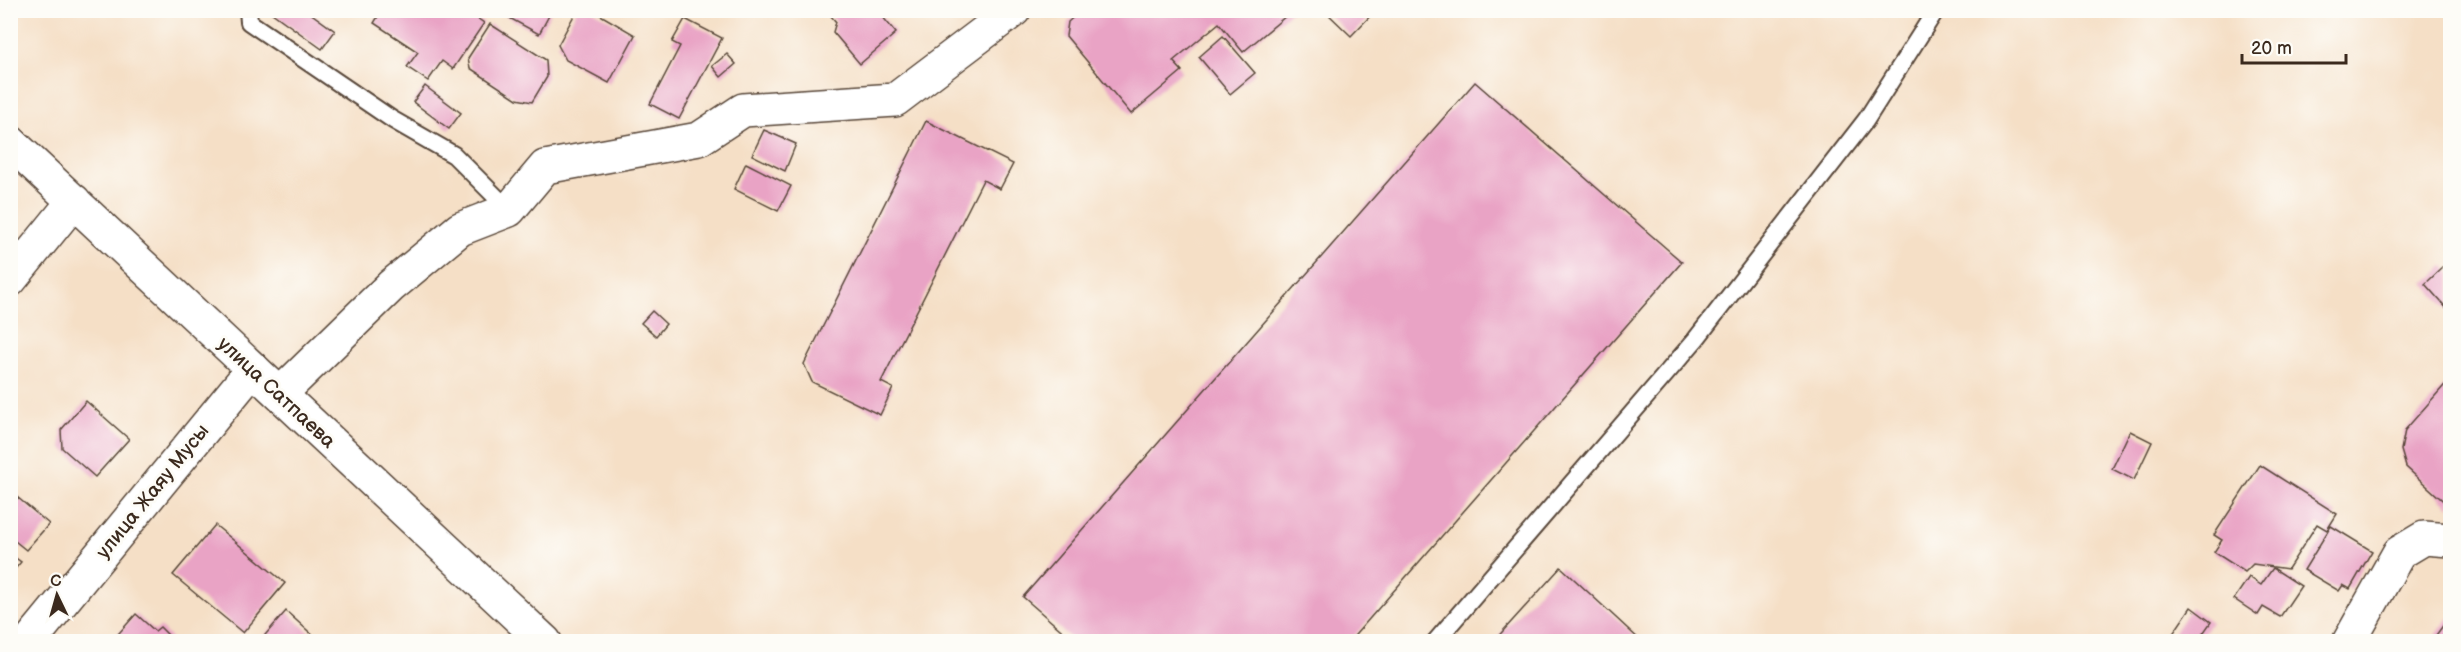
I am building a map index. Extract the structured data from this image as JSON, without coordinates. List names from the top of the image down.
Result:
{
  "streets": {
    "street": ["улица Сатпаева", "улица Жаяу Мусы"]
  },
  "crossings": [
    ["улица Сатпаева", "улица Жаяу Мусы"]
  ],
  "scale_bar": "20 m",
  "north": "top"
}
